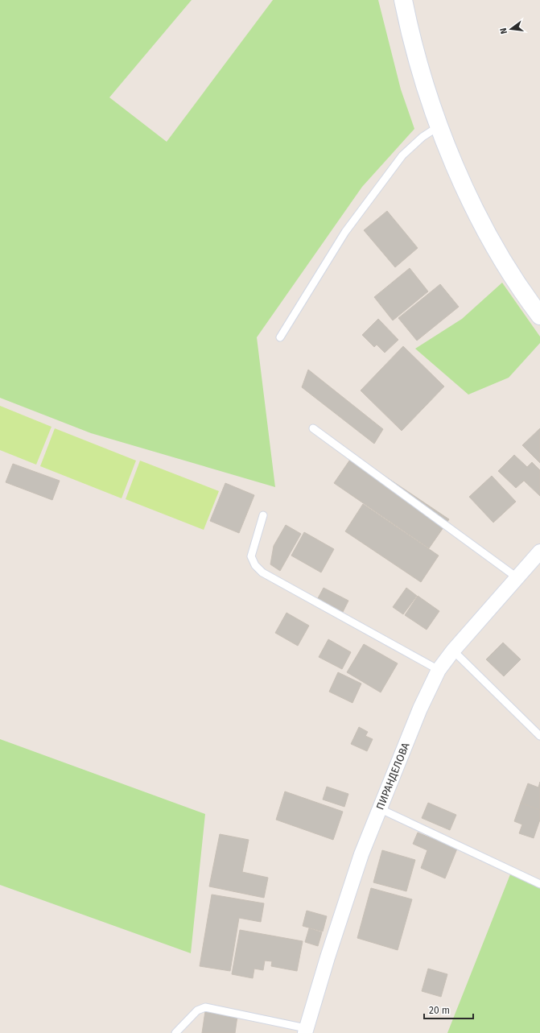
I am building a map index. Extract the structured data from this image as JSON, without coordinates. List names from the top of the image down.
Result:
{
  "streets": {
    "street": ["ПИРАНДЕЛОВА"]
  },
  "scale_bar": "20 m",
  "north": "left"
}
